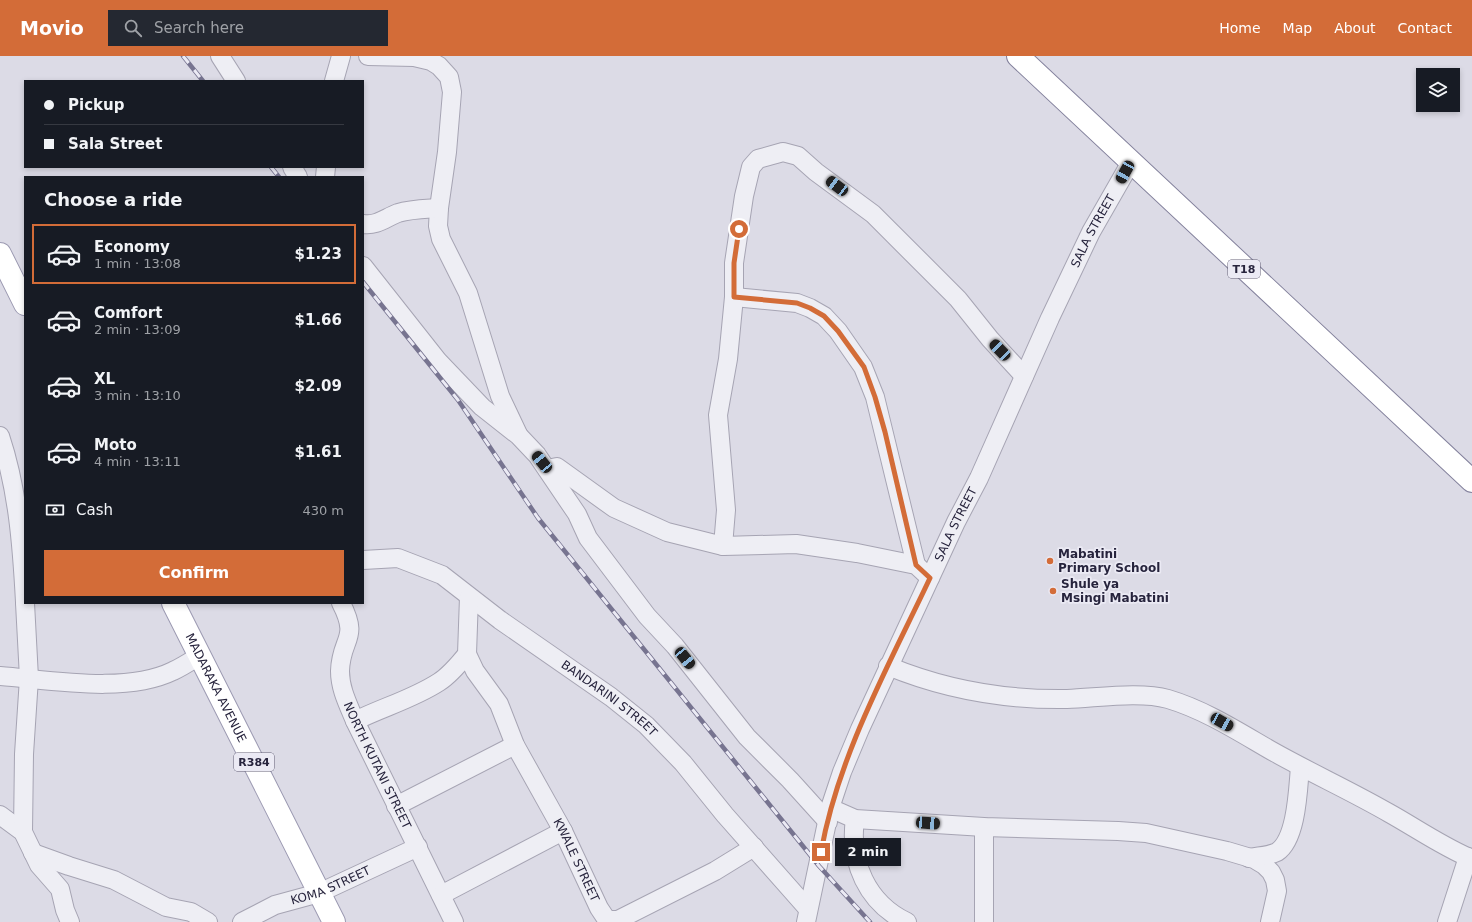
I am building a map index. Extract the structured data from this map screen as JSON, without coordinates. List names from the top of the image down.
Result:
{
  "streets": {
    "main road": ["T18", "MADARAKA AVENUE", "R384"],
    "street": [
      "SALA STREET",
      "BANDARINI STREET",
      "NORTH KUTANI STREET",
      "KWALE STREET",
      "KOMA STREET"
    ]
  },
  "crossings": [
    ["SALA STREET", "T18"],
    ["SALA STREET", "BANDARINI STREET"],
    ["MADARAKA AVENUE", "KOMA STREET"],
    ["BANDARINI STREET", "KWALE STREET"],
    ["NORTH KUTANI STREET", "KOMA STREET"]
  ],
  "places": ["Mabatini Primary School", "Shule ya Msingi Mabatini"],
  "page": {
    "header": "Movio",
    "search": "Search here",
    "nav": [
      "Home",
      "Map",
      "About",
      "Contact"
    ],
    "banner": ["Pickup", "Sala Street"],
    "heading": "Choose a ride",
    "list": [
      {
        "name": "Economy",
        "note": "1 min · 13:08",
        "value": "$1.23"
      },
      {
        "name": "Comfort",
        "note": "2 min · 13:09",
        "value": "$1.66"
      },
      {
        "name": "XL",
        "note": "3 min · 13:10",
        "value": "$2.09"
      },
      {
        "name": "Moto",
        "note": "4 min · 13:11",
        "value": "$1.61"
      }
    ],
    "pay": ["Cash", "430 m"],
    "buttons": "Confirm",
    "bubble": "2 min"
  }
}
